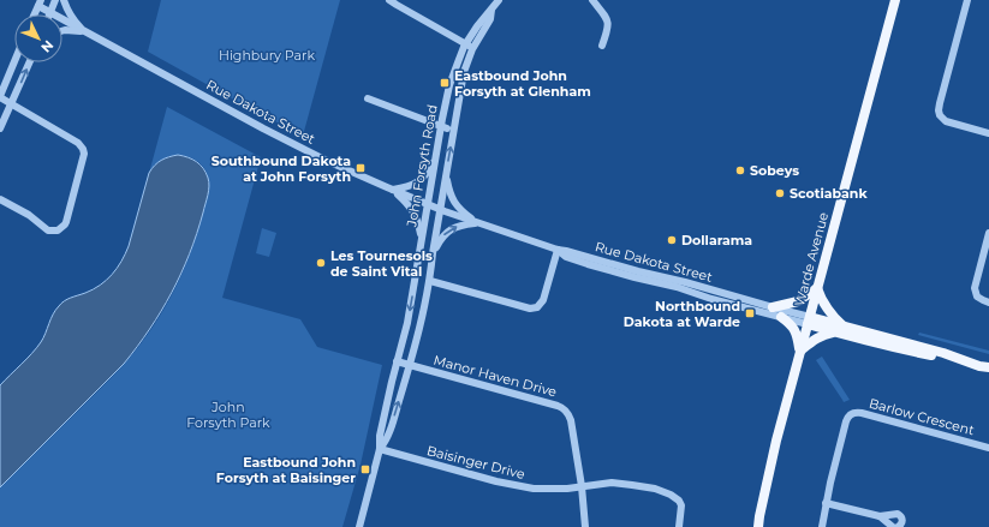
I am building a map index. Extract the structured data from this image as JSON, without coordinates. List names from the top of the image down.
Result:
{
  "streets": {
    "main road": ["Rue Dakota Street", "Warde Avenue"],
    "street": [
      "John Forsyth Road",
      "Manor Haven Drive",
      "Barlow Crescent",
      "Baisinger Drive"
    ]
  },
  "crossings": [
    ["Rue Dakota Street", "John Forsyth Road"],
    ["Rue Dakota Street", "Warde Avenue"],
    ["John Forsyth Road", "Manor Haven Drive"],
    ["John Forsyth Road", "Baisinger Drive"],
    ["Manor Haven Drive", "Baisinger Drive"]
  ],
  "parks": ["Highbury Park", "John Forsyth Park"],
  "places": {
    "transit": [
      "Eastbound John Forsyth at Glenham",
      "Southbound Dakota at John Forsyth",
      "Northbound Dakota at Warde",
      "Eastbound John Forsyth at Baisinger"
    ],
    "other": [
      "Sobeys",
      "Scotiabank",
      "Dollarama",
      "Les Tournesols de Saint Vital"
    ]
  },
  "north": "bottom right"
}
